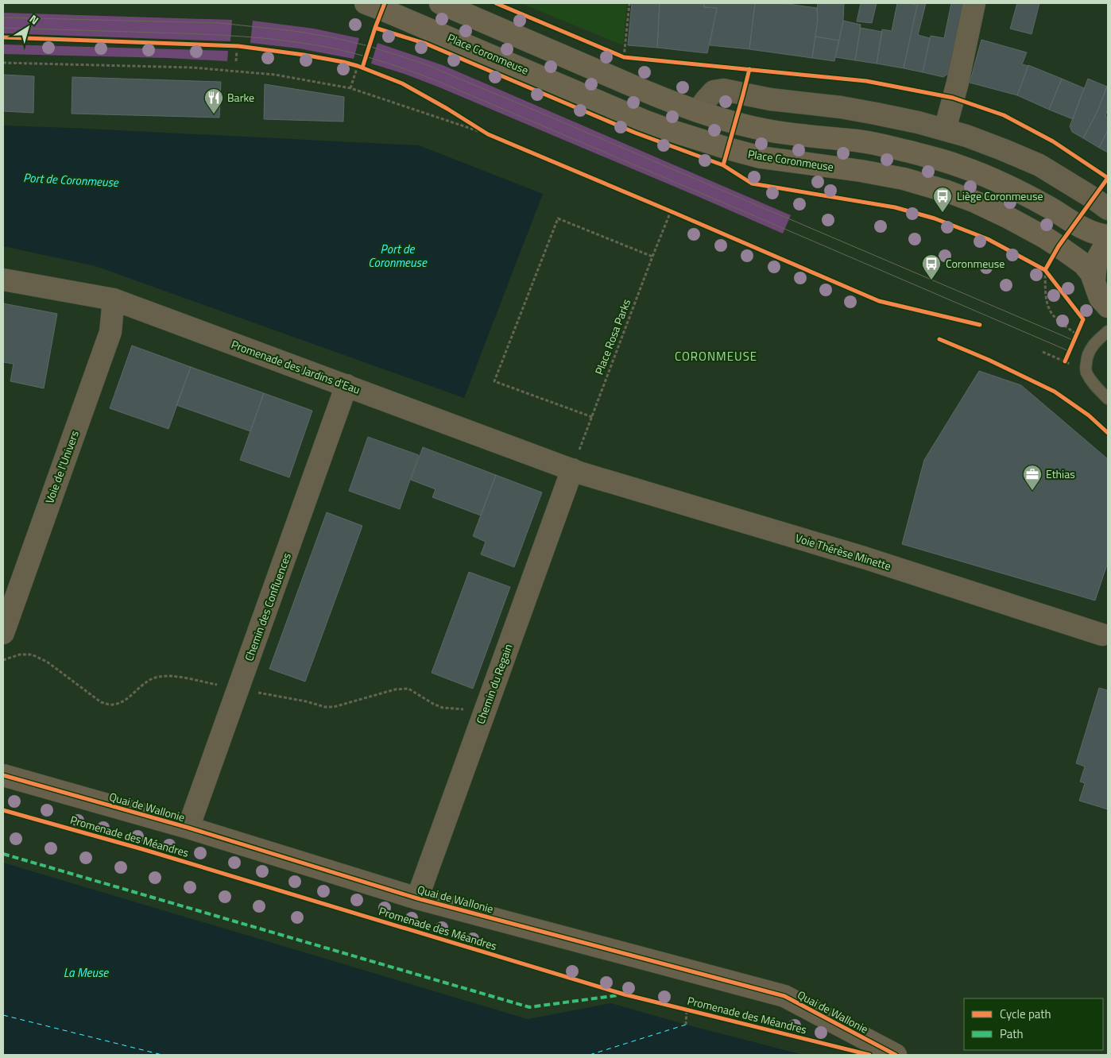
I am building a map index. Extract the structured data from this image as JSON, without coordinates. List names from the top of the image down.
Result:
{
  "streets": {
    "main road": ["Place Coronmeuse"],
    "street": [
      "Promenade des Jardins d'Eau",
      "Voie de l'Univers",
      "Voie Thérèse Minette",
      "Chemin des Confluences",
      "Chemin du Regain",
      "Quai de Wallonie"
    ],
    "path": ["Place Rosa Parks"],
    "cycle path": ["Promenade des Méandres"]
  },
  "crossings": [
    ["Place Rosa Parks", "Promenade des Jardins d'Eau"],
    ["Place Rosa Parks", "Voie Thérèse Minette"],
    ["Place Rosa Parks", "Chemin du Regain"],
    ["Promenade des Jardins d'Eau", "Voie de l'Univers"],
    ["Promenade des Jardins d'Eau", "Voie Thérèse Minette"],
    ["Promenade des Jardins d'Eau", "Chemin des Confluences"],
    ["Promenade des Jardins d'Eau", "Chemin du Regain"],
    ["Voie Thérèse Minette", "Chemin du Regain"],
    ["Chemin des Confluences", "Quai de Wallonie"],
    ["Chemin du Regain", "Quai de Wallonie"]
  ],
  "districts": ["CORONMEUSE"],
  "water": ["Port de Coronmeuse", "La Meuse"],
  "places": {
    "restaurant": ["Barke"],
    "bus stop": ["Liège Coronmeuse", "Coronmeuse"],
    "office": ["Ethias"]
  },
  "legend": ["Cycle path", "Path"],
  "north": "top right"
}
